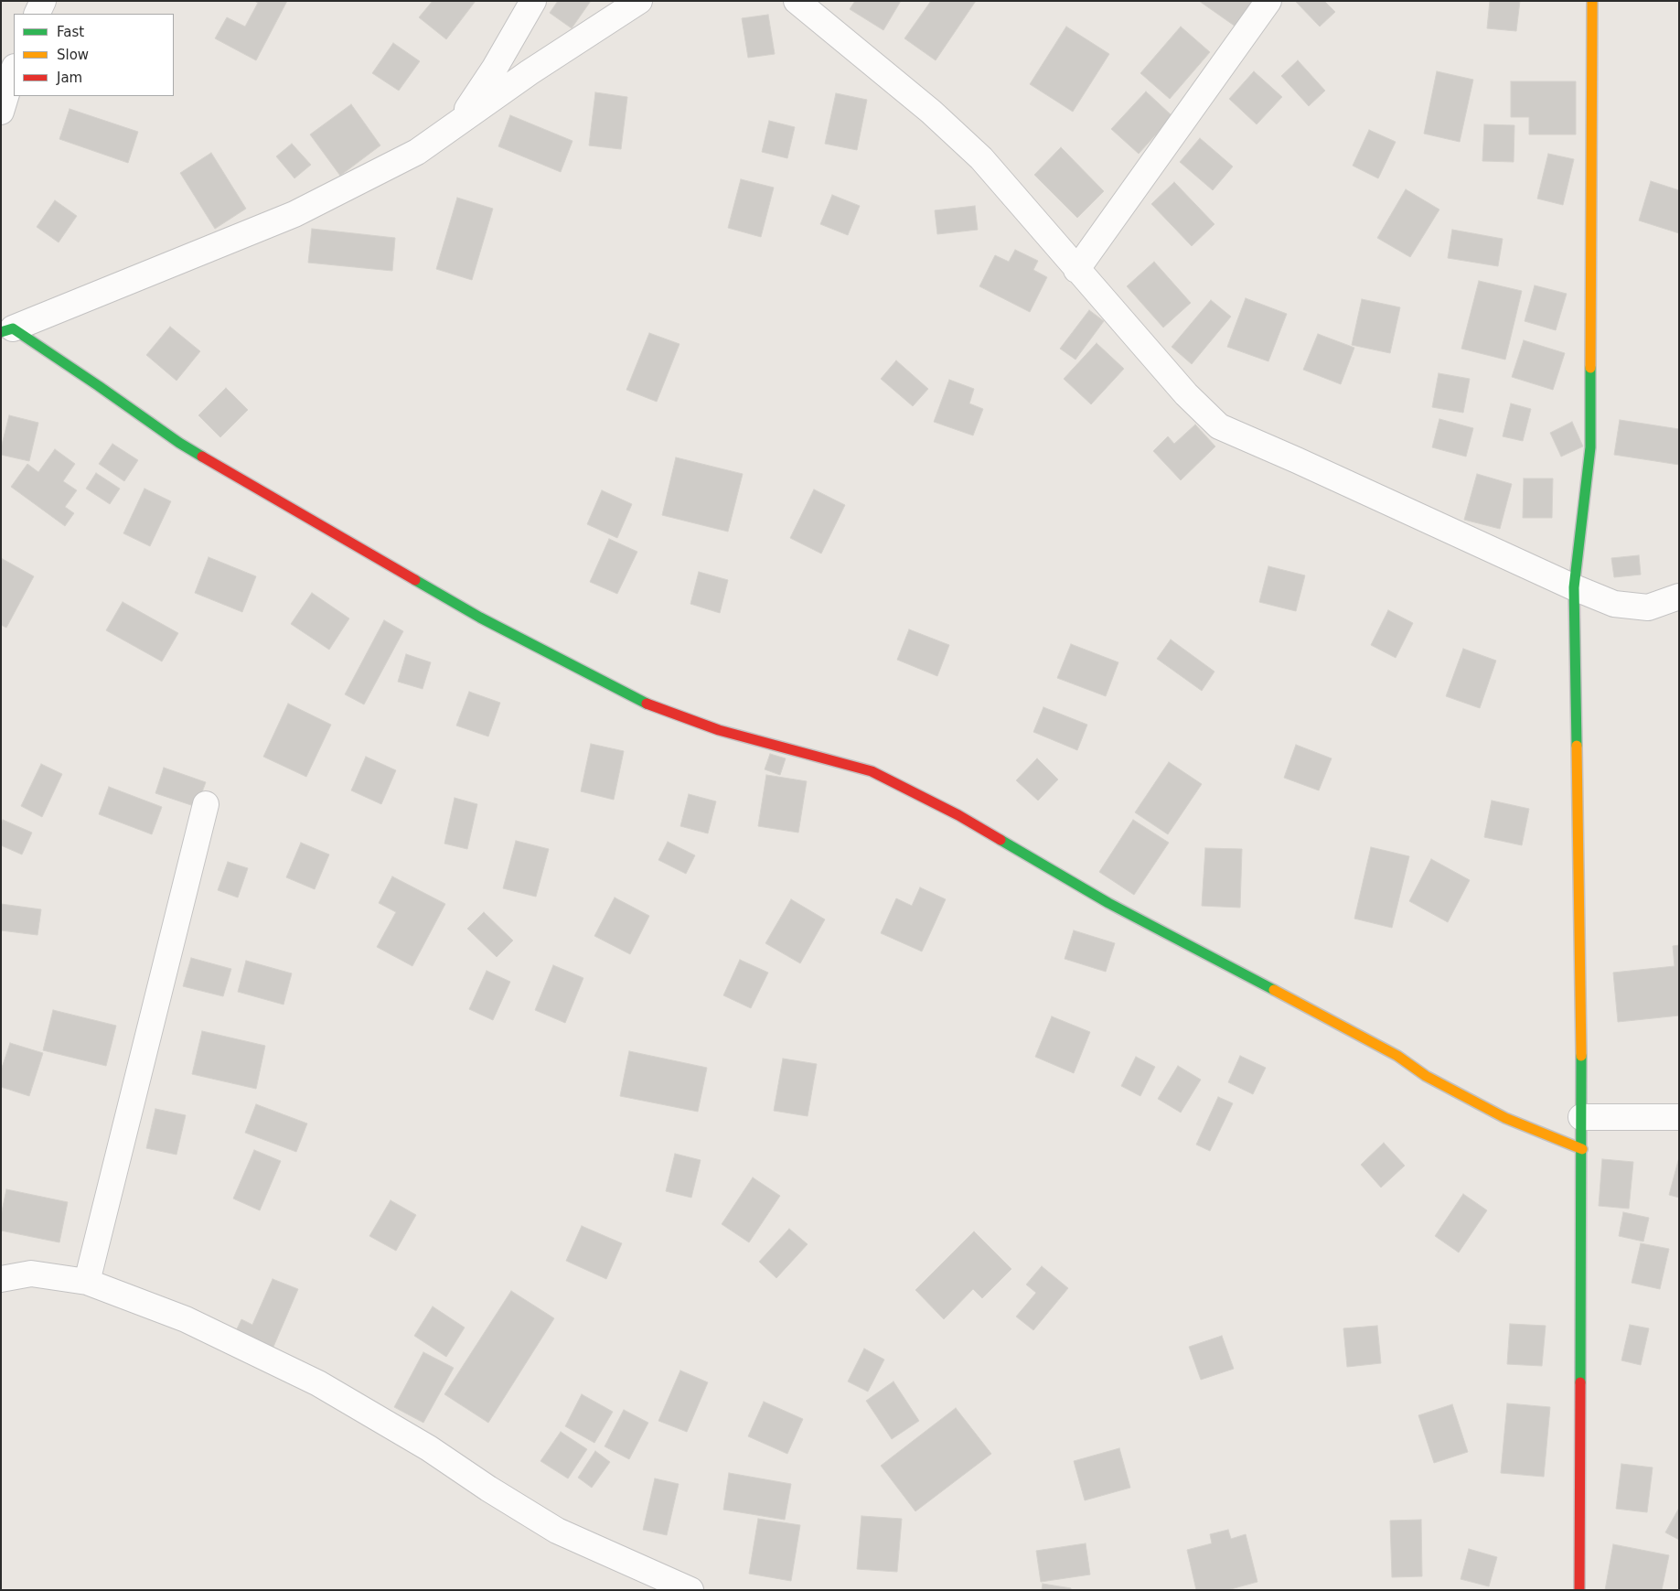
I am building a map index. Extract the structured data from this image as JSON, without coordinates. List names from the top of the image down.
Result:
{
  "legend": ["Fast", "Slow", "Jam"]
}
